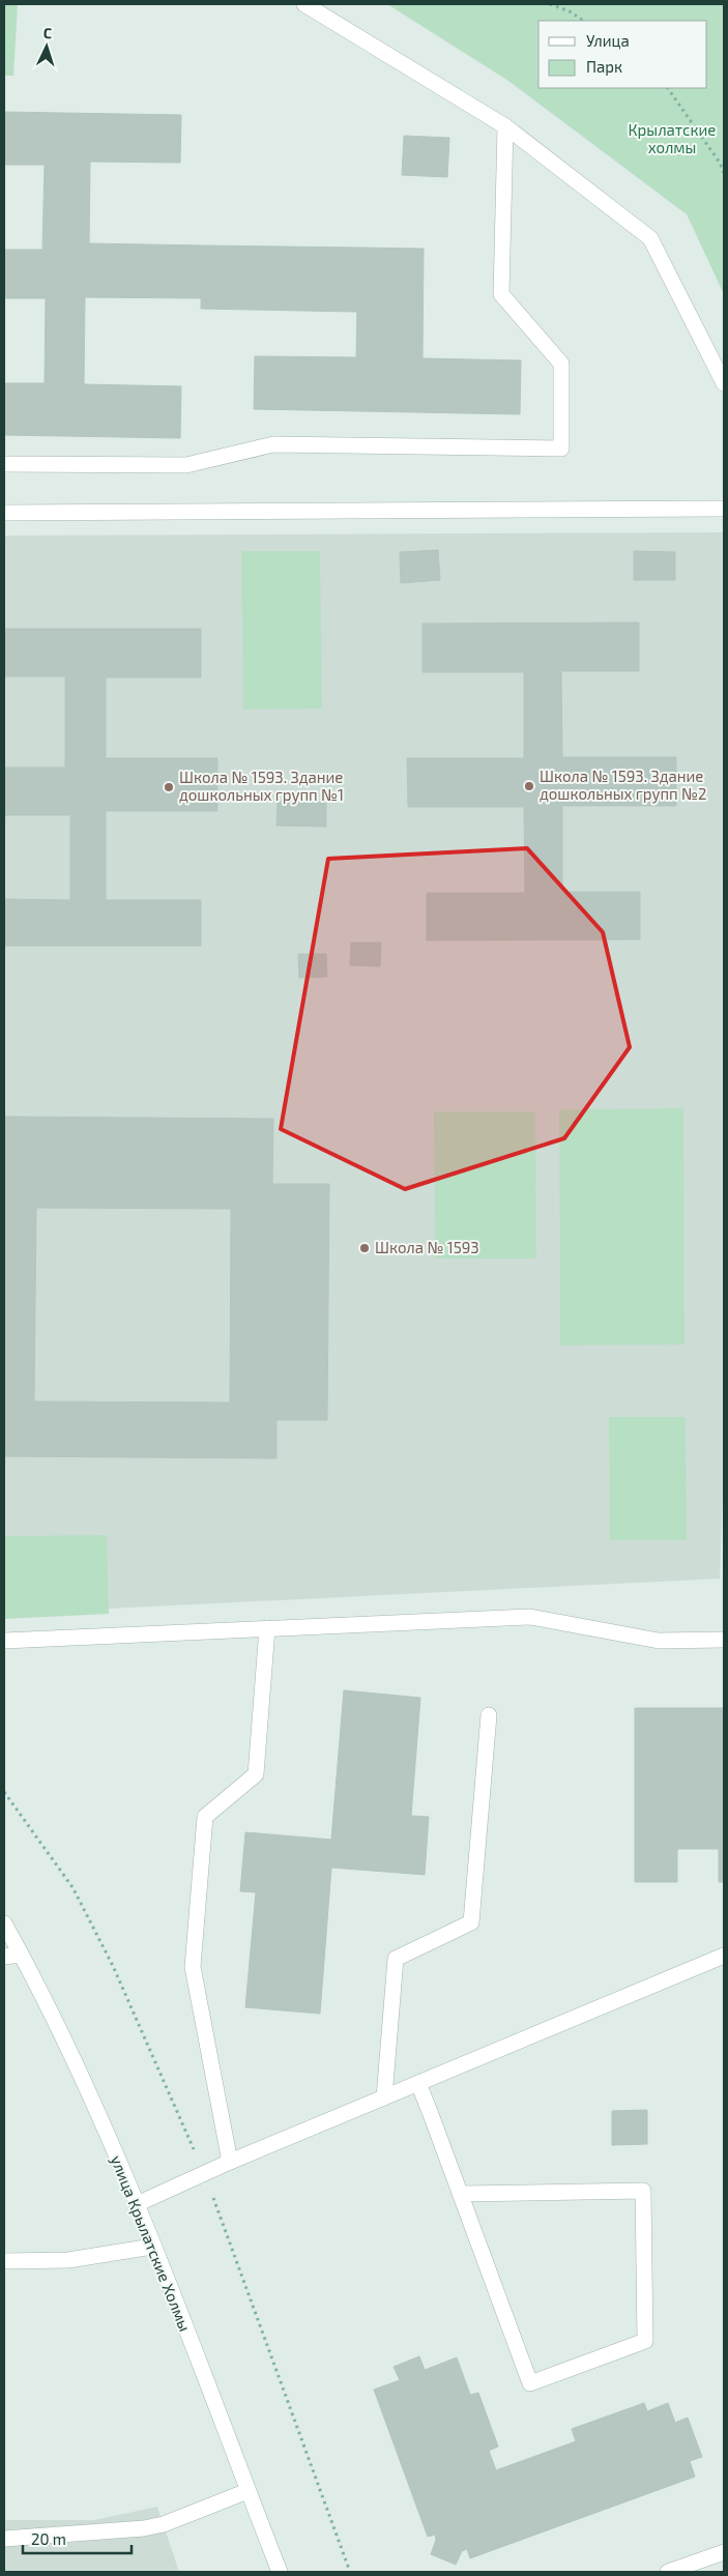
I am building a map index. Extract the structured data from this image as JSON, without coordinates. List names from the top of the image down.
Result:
{
  "streets": {
    "street": ["улица Крылатские Холмы"]
  },
  "parks": ["Крылатские холмы"],
  "places": ["Школа № 1593. Здание дошкольных групп №2", "Школа № 1593. Здание дошкольных групп №1", "Школа № 1593"],
  "legend": ["Улица", "Парк"],
  "scale_bar": "20 m",
  "north": "top"
}
